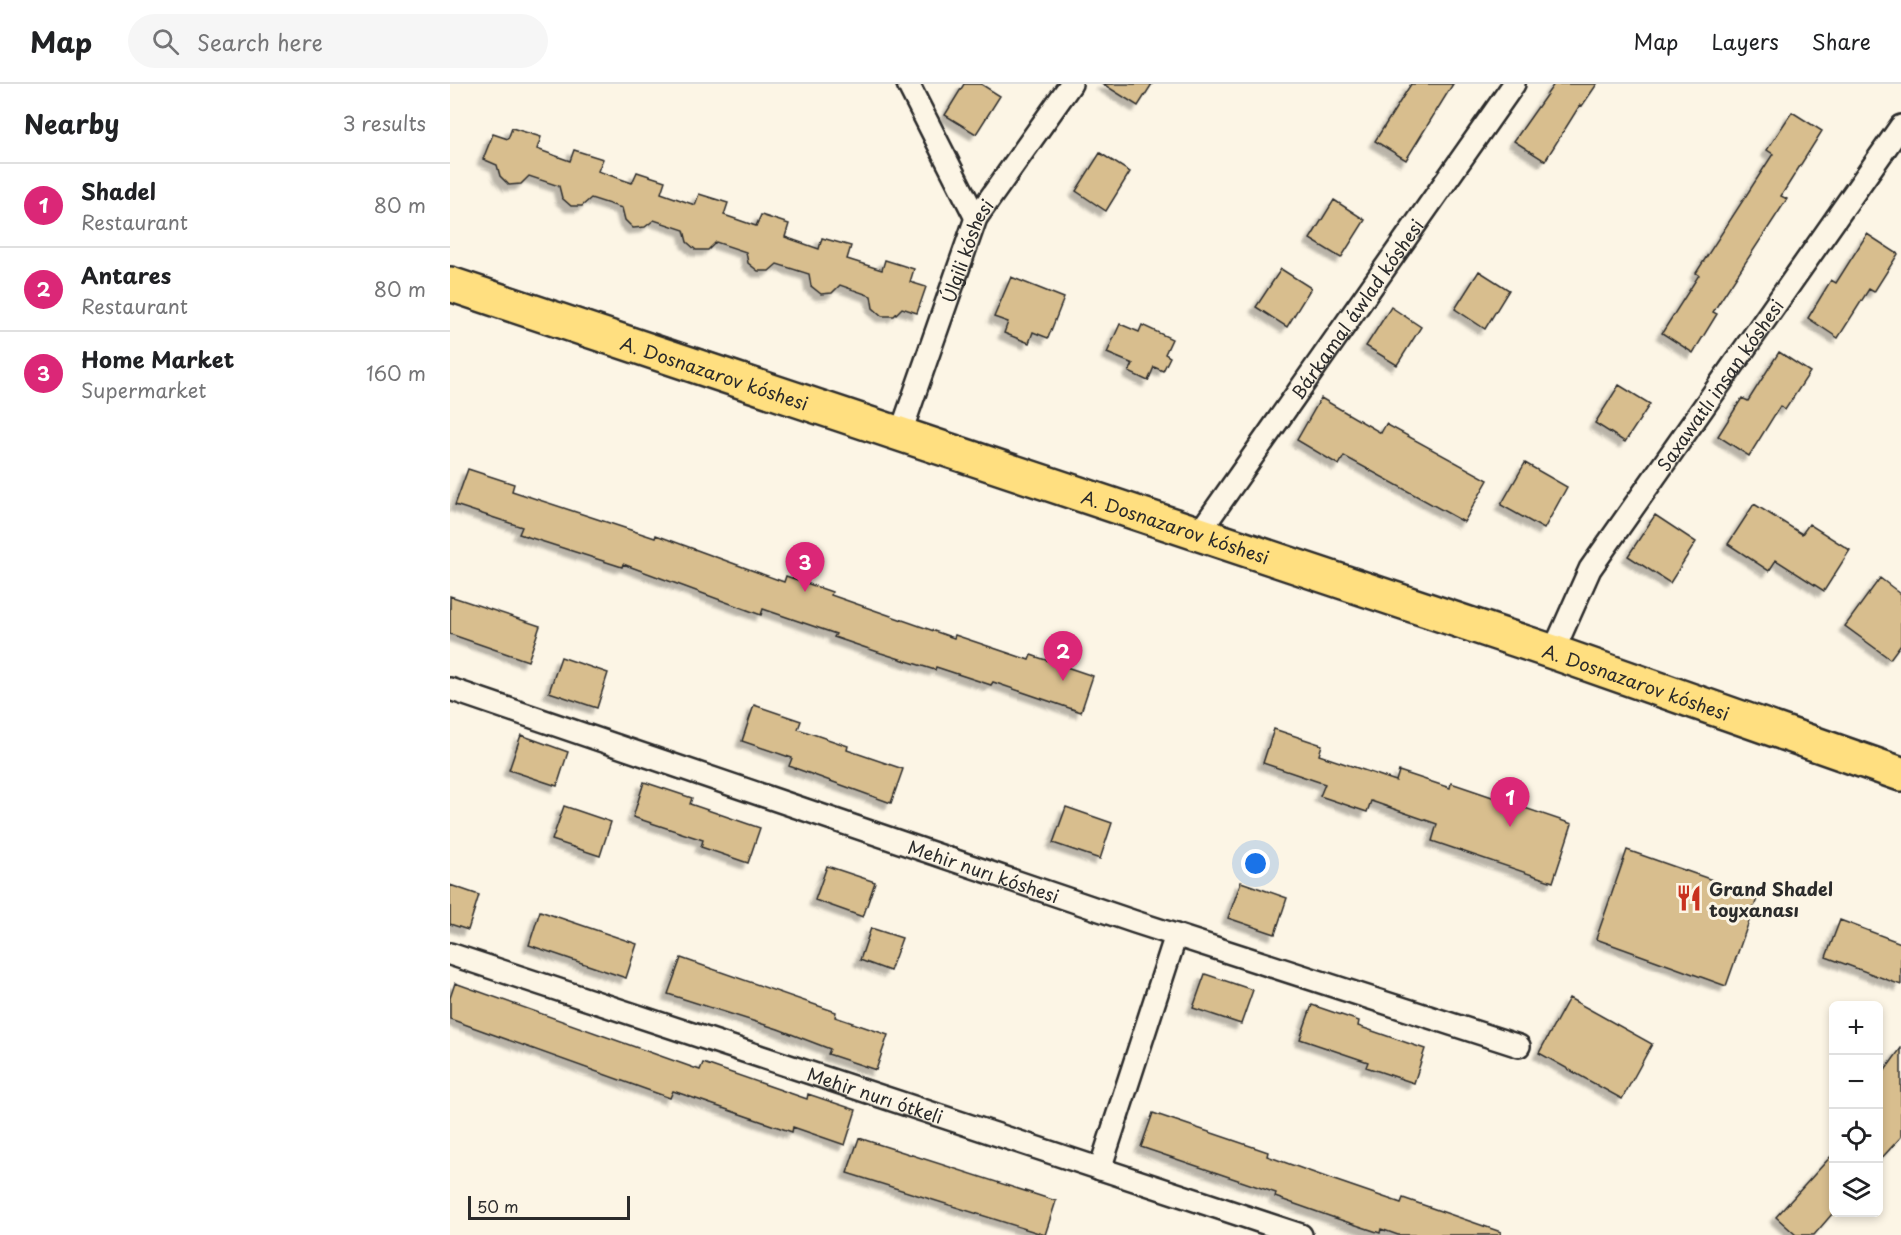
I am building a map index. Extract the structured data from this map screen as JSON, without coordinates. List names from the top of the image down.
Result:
{
  "streets": {
    "main road": ["A. Dosnazarov kóshesi"],
    "street": [
      "Úlgili kóshesi",
      "Bárkamal áwlad kóshesi",
      "Saxawatlı insan kóshesi",
      "Mehir nurı kóshesi",
      "Mehir nurı ótkeli"
    ]
  },
  "crossings": [
    ["Úlgili kóshesi", "A. Dosnazarov kóshesi"],
    ["Bárkamal áwlad kóshesi", "A. Dosnazarov kóshesi"],
    ["A. Dosnazarov kóshesi", "Saxawatlı insan kóshesi"]
  ],
  "places": {
    "restaurant": ["Grand Shadel toyxanası"]
  },
  "scale_bar": "50 m",
  "page": {
    "header": "Map",
    "search": "Search here",
    "nav": ["Map", "Layers", "Share"],
    "heading": ["Nearby", "3 results"],
    "list": [
      {
        "mark": "1",
        "name": "Shadel",
        "note": "Restaurant",
        "value": "80 m"
      },
      {
        "mark": "2",
        "name": "Antares",
        "note": "Restaurant",
        "value": "80 m"
      },
      {
        "mark": "3",
        "name": "Home Market",
        "note": "Supermarket",
        "value": "160 m"
      }
    ],
    "pins": ["3", "2", "1"],
    "map_buttons": ["+", "−"],
    "scale": "50 m"
  }
}
